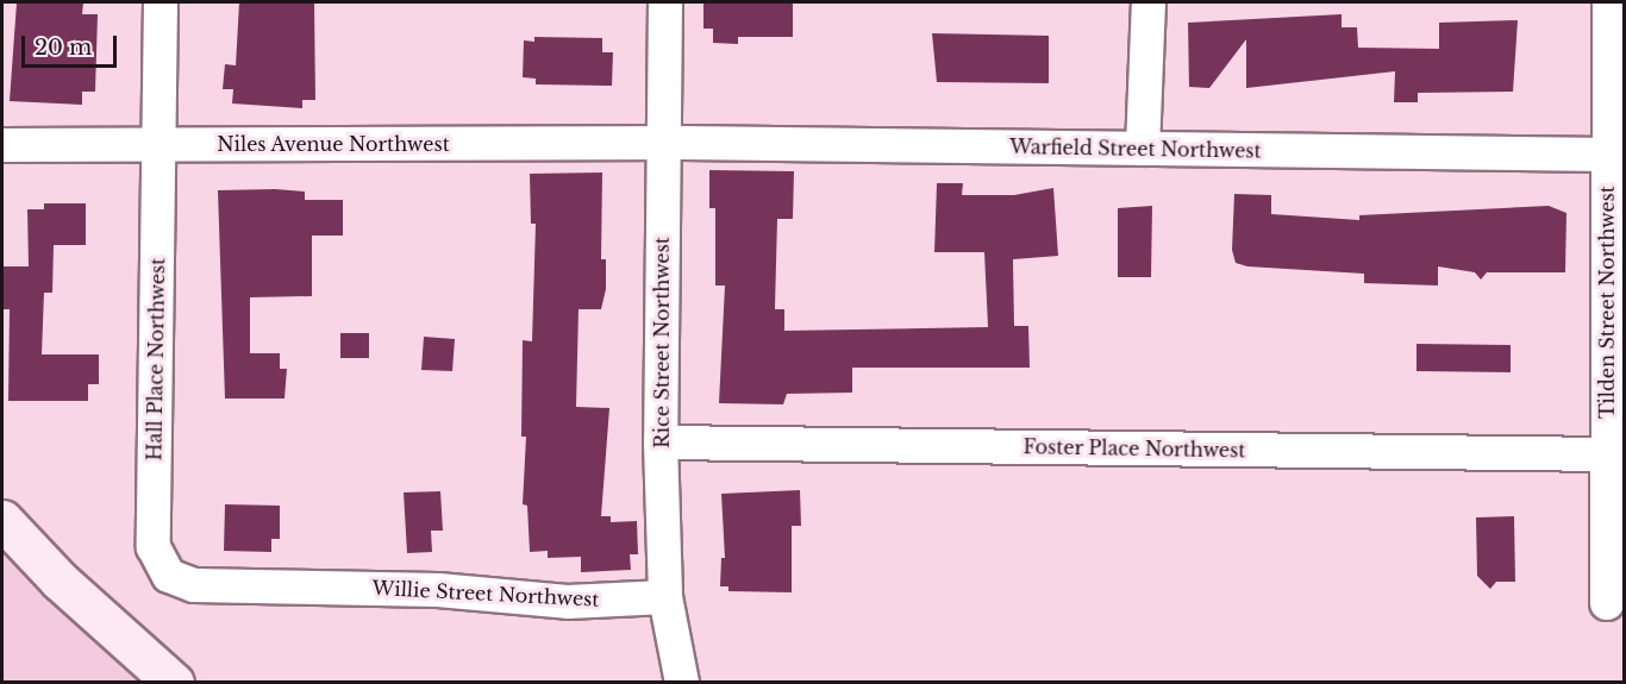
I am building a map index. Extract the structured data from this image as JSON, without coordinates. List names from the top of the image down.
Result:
{
  "streets": {
    "street": [
      "Niles Avenue Northwest",
      "Warfield Street Northwest",
      "Tilden Street Northwest",
      "Rice Street Northwest",
      "Hall Place Northwest",
      "Foster Place Northwest",
      "Willie Street Northwest"
    ]
  },
  "crossings": [
    ["Niles Avenue Northwest", "Warfield Street Northwest"],
    ["Niles Avenue Northwest", "Rice Street Northwest"],
    ["Niles Avenue Northwest", "Hall Place Northwest"],
    ["Warfield Street Northwest", "Tilden Street Northwest"],
    ["Warfield Street Northwest", "Rice Street Northwest"],
    ["Tilden Street Northwest", "Foster Place Northwest"],
    ["Rice Street Northwest", "Foster Place Northwest"],
    ["Rice Street Northwest", "Willie Street Northwest"],
    ["Hall Place Northwest", "Willie Street Northwest"]
  ],
  "scale_bar": "20 m"
}
